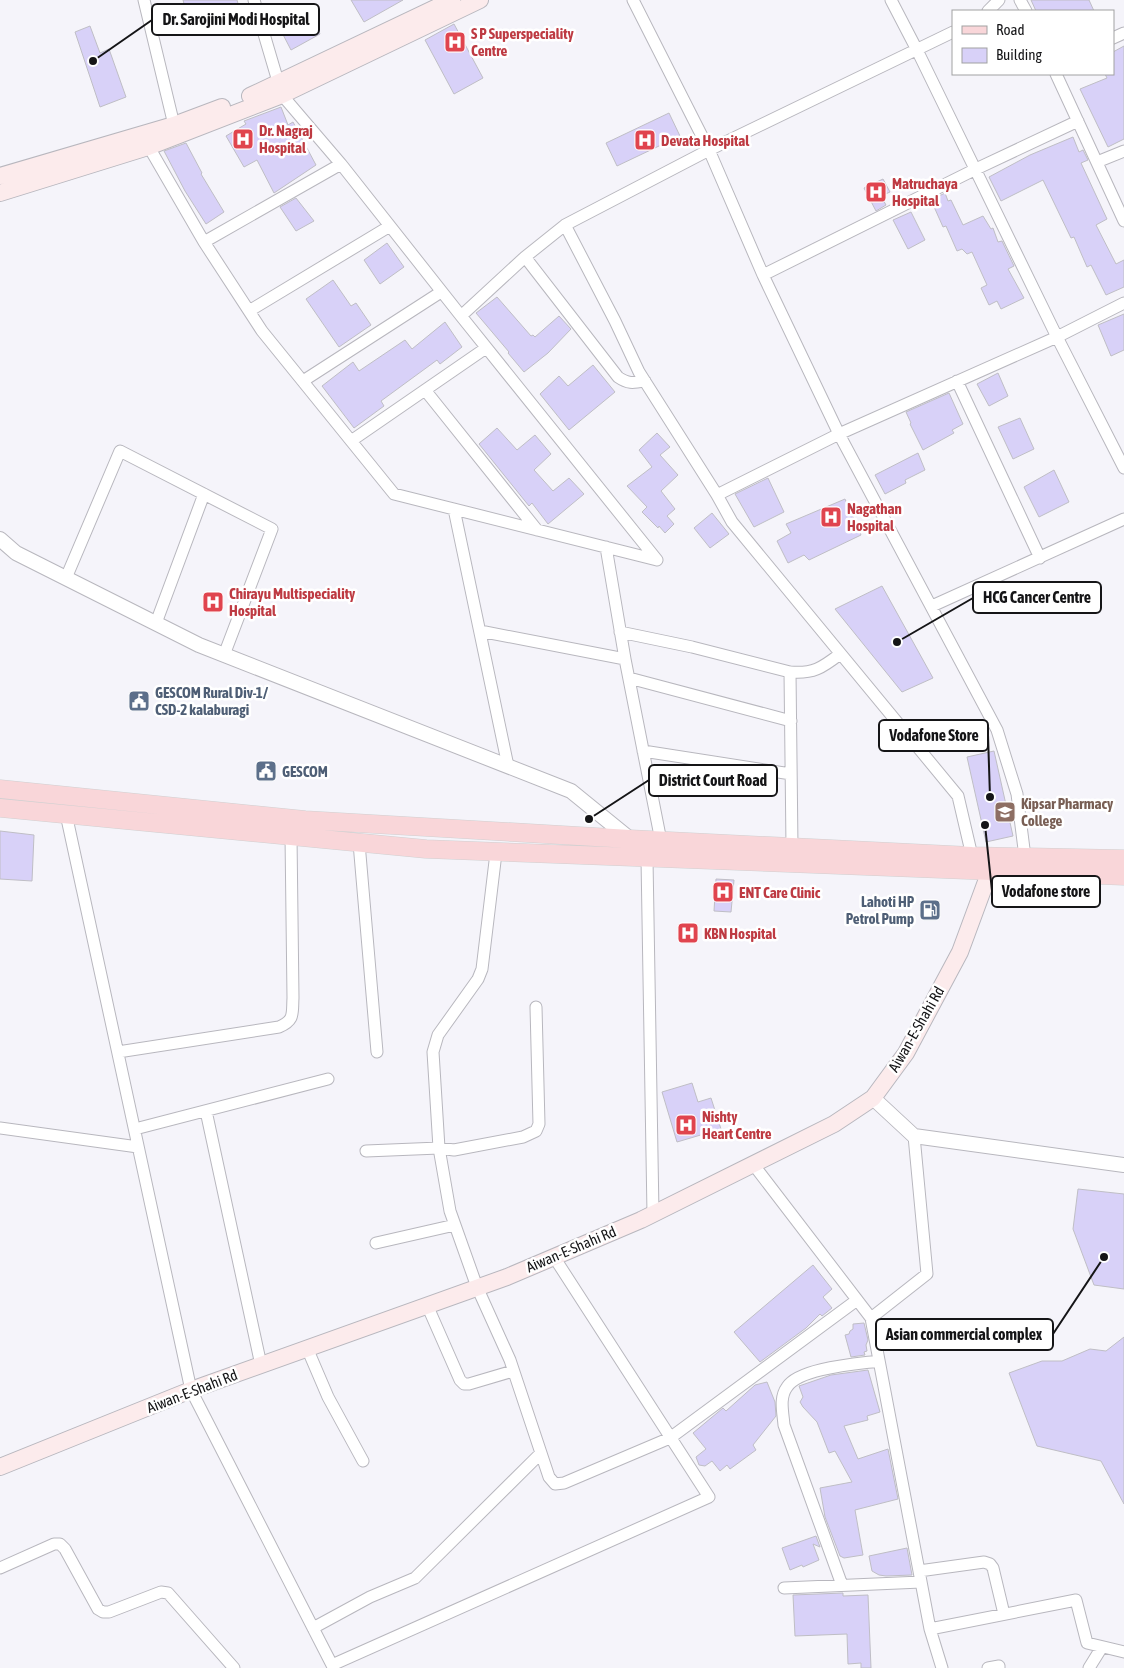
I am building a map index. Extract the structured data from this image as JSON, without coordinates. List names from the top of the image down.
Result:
{
  "streets": {
    "main road": ["Aiwan-E-Shahi Rd"]
  },
  "places": {
    "hospital": [
      "S P Superspeciality Centre",
      "Dr. Nagraj Hospital",
      "Devata Hospital",
      "Matruchaya Hospital",
      "Nagathan Hospital",
      "Chirayu Multispeciality Hospital",
      "ENT Care Clinic",
      "KBN Hospital",
      "Nishty Heart Centre"
    ],
    "other": [
      "Dr. Sarojini Modi Hospital",
      "HCG Cancer Centre",
      "Vodafone Store",
      "District Court Road",
      "Vodafone store",
      "Asian commercial complex"
    ],
    "public building": ["GESCOM Rural Div-1/ CSD-2 kalaburagi", "GESCOM"],
    "school or university": ["Kipsar Pharmacy College"],
    "fuel station": ["Lahoti HP Petrol Pump"]
  },
  "legend": ["Road", "Building"]
}
